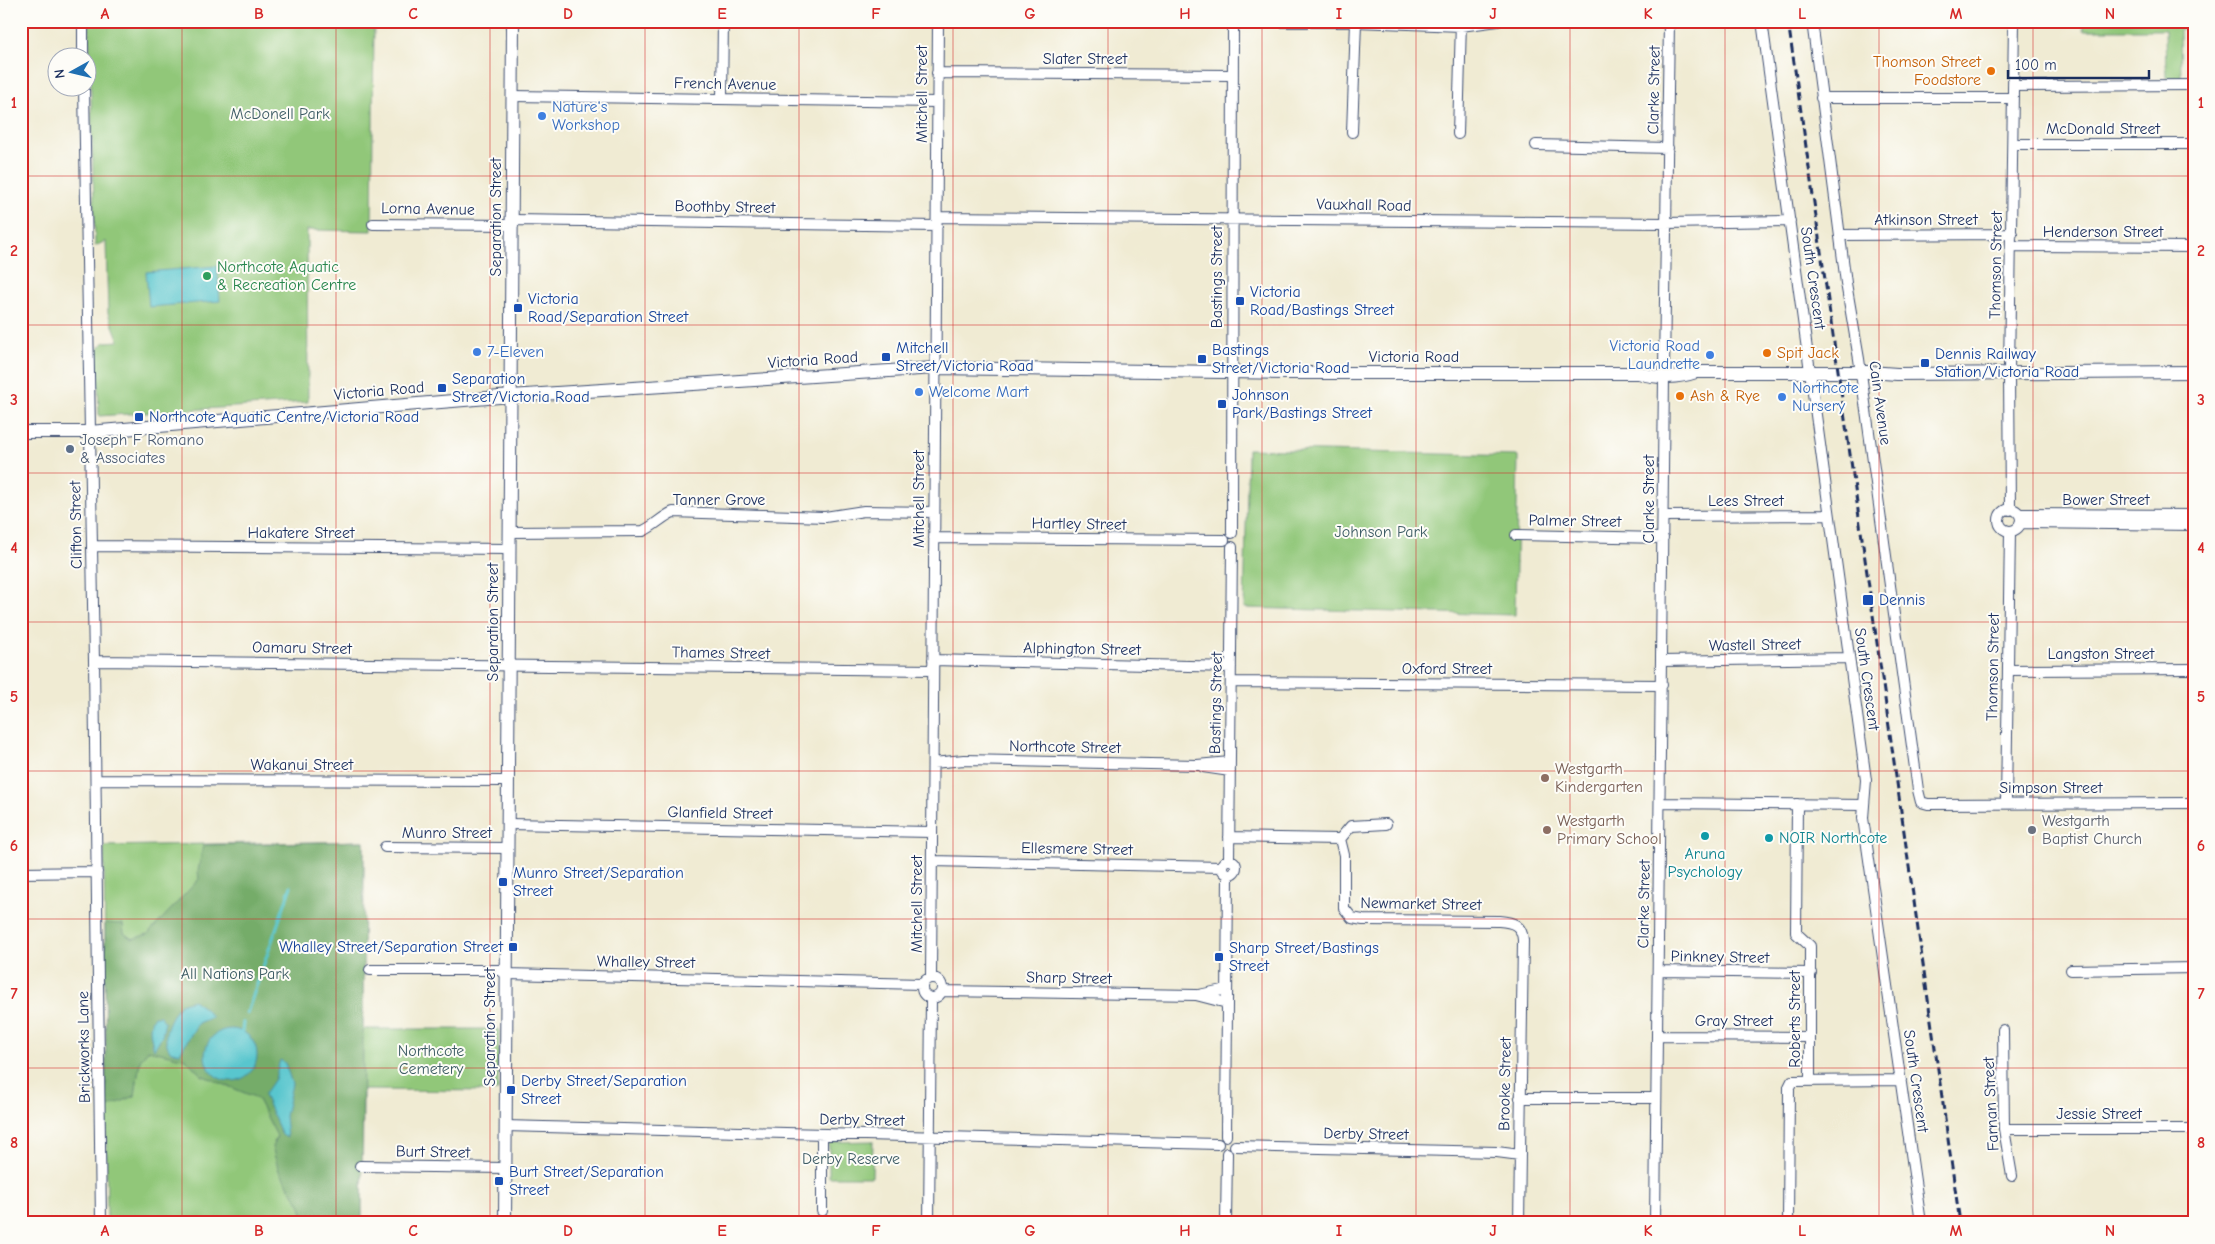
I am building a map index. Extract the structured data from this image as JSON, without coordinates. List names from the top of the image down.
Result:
{
  "streets": {
    "street": [
      "Slater Street",
      "French Avenue",
      "Clarke Street",
      "Mitchell Street",
      "McDonald Street",
      "Vauxhall Road",
      "Boothby Street",
      "Lorna Avenue",
      "Separation Street",
      "Atkinson Street",
      "Henderson Street",
      "Thomson Street",
      "Bastings Street",
      "South Crescent",
      "Victoria Road",
      "Cain Avenue",
      "Tanner Grove",
      "Bower Street",
      "Lees Street",
      "Palmer Street",
      "Hartley Street",
      "Clifton Street",
      "Hakatere Street",
      "Wastell Street",
      "Oamaru Street",
      "Alphington Street",
      "Thames Street",
      "Langston Street",
      "Oxford Street",
      "Northcote Street",
      "Wakanui Street",
      "Simpson Street",
      "Glanfield Street",
      "Munro Street",
      "Ellesmere Street",
      "Newmarket Street",
      "Pinkney Street",
      "Whalley Street",
      "Sharp Street",
      "Roberts Street",
      "Gray Street",
      "Brickworks Lane",
      "Brooke Street",
      "Farnan Street",
      "Jessie Street",
      "Derby Street",
      "Burt Street"
    ]
  },
  "crossings": [
    ["Slater Street", "Mitchell Street"],
    ["Slater Street", "Bastings Street"],
    ["French Avenue", "Mitchell Street"],
    ["French Avenue", "Separation Street"],
    ["Clarke Street", "Vauxhall Road"],
    ["Clarke Street", "Victoria Road"],
    ["Clarke Street", "Lees Street"],
    ["Clarke Street", "Palmer Street"],
    ["Clarke Street", "Wastell Street"],
    ["Clarke Street", "Oxford Street"],
    ["Clarke Street", "Pinkney Street"],
    ["Clarke Street", "Gray Street"],
    ["Mitchell Street", "Vauxhall Road"],
    ["Mitchell Street", "Boothby Street"],
    ["Mitchell Street", "Victoria Road"],
    ["Mitchell Street", "Tanner Grove"],
    ["Mitchell Street", "Hartley Street"],
    ["Mitchell Street", "Alphington Street"],
    ["Mitchell Street", "Thames Street"],
    ["Mitchell Street", "Northcote Street"],
    ["Mitchell Street", "Glanfield Street"],
    ["Mitchell Street", "Ellesmere Street"],
    ["Mitchell Street", "Whalley Street"],
    ["Mitchell Street", "Sharp Street"],
    ["McDonald Street", "Thomson Street"],
    ["Vauxhall Road", "Boothby Street"],
    ["Vauxhall Road", "Bastings Street"],
    ["Vauxhall Road", "South Crescent"],
    ["Boothby Street", "Lorna Avenue"],
    ["Boothby Street", "Separation Street"],
    ["Lorna Avenue", "Separation Street"],
    ["Separation Street", "Victoria Road"],
    ["Separation Street", "Tanner Grove"],
    ["Separation Street", "Hakatere Street"],
    ["Separation Street", "Oamaru Street"],
    ["Separation Street", "Thames Street"],
    ["Separation Street", "Wakanui Street"],
    ["Separation Street", "Glanfield Street"],
    ["Separation Street", "Munro Street"],
    ["Separation Street", "Whalley Street"],
    ["Separation Street", "Derby Street"],
    ["Separation Street", "Burt Street"],
    ["Atkinson Street", "Thomson Street"],
    ["Atkinson Street", "Cain Avenue"],
    ["Henderson Street", "Thomson Street"],
    ["Thomson Street", "Victoria Road"],
    ["Thomson Street", "Bower Street"],
    ["Thomson Street", "Langston Street"],
    ["Thomson Street", "Simpson Street"],
    ["Bastings Street", "Victoria Road"],
    ["Bastings Street", "Hartley Street"],
    ["Bastings Street", "Alphington Street"],
    ["Bastings Street", "Oxford Street"],
    ["Bastings Street", "Northcote Street"],
    ["Bastings Street", "Ellesmere Street"],
    ["Bastings Street", "Sharp Street"],
    ["Bastings Street", "Derby Street"],
    ["South Crescent", "Victoria Road"],
    ["South Crescent", "Lees Street"],
    ["South Crescent", "Wastell Street"],
    ["Victoria Road", "Cain Avenue"],
    ["Victoria Road", "Clifton Street"],
    ["Cain Avenue", "Simpson Street"],
    ["Clifton Street", "Hakatere Street"],
    ["Clifton Street", "Oamaru Street"],
    ["Clifton Street", "Wakanui Street"],
    ["Clifton Street", "Brickworks Lane"],
    ["Oamaru Street", "Thames Street"],
    ["Alphington Street", "Thames Street"],
    ["Newmarket Street", "Brooke Street"],
    ["Pinkney Street", "Roberts Street"],
    ["Whalley Street", "Sharp Street"],
    ["Roberts Street", "Gray Street"],
    ["Brooke Street", "Derby Street"],
    ["Farnan Street", "Jessie Street"]
  ],
  "parks": [
    "McDonell Park",
    "Johnson Park",
    "All Nations Park",
    "Northcote Cemetery",
    "Derby Reserve"
  ],
  "places": {
    "other": [
      "Thomson Street Foodstore",
      "Nature's Workshop",
      "Northcote Aquatic & Recreation Centre",
      "7-Eleven",
      "Spit Jack",
      "Victoria Road Laundrette",
      "Welcome Mart",
      "Ash & Rye",
      "Northcote Nursery",
      "Joseph F Romano & Associates",
      "Westgarth Kindergarten",
      "Westgarth Primary School",
      "Westgarth Baptist Church",
      "Aruna Psychology",
      "NOIR Northcote"
    ],
    "transit": [
      "Victoria Road/Bastings Street",
      "Victoria Road/Separation Street",
      "Mitchell Street/Victoria Road",
      "Bastings Street/Victoria Road",
      "Dennis Railway Station/Victoria Road",
      "Separation Street/Victoria Road",
      "Johnson Park/Bastings Street",
      "Northcote Aquatic Centre/Victoria Road",
      "Dennis",
      "Munro Street/Separation Street",
      "Whalley Street/Separation Street",
      "Sharp Street/Bastings Street",
      "Derby Street/Separation Street",
      "Burt Street/Separation Street"
    ]
  },
  "scale_bar": "100 m",
  "north": "left",
  "grid": {
    "columns": [
      "A",
      "B",
      "C",
      "D",
      "E",
      "F",
      "G",
      "H",
      "I",
      "J",
      "K",
      "L",
      "M",
      "N"
    ],
    "rows": [
      "1",
      "2",
      "3",
      "4",
      "5",
      "6",
      "7",
      "8"
    ]
  }
}
